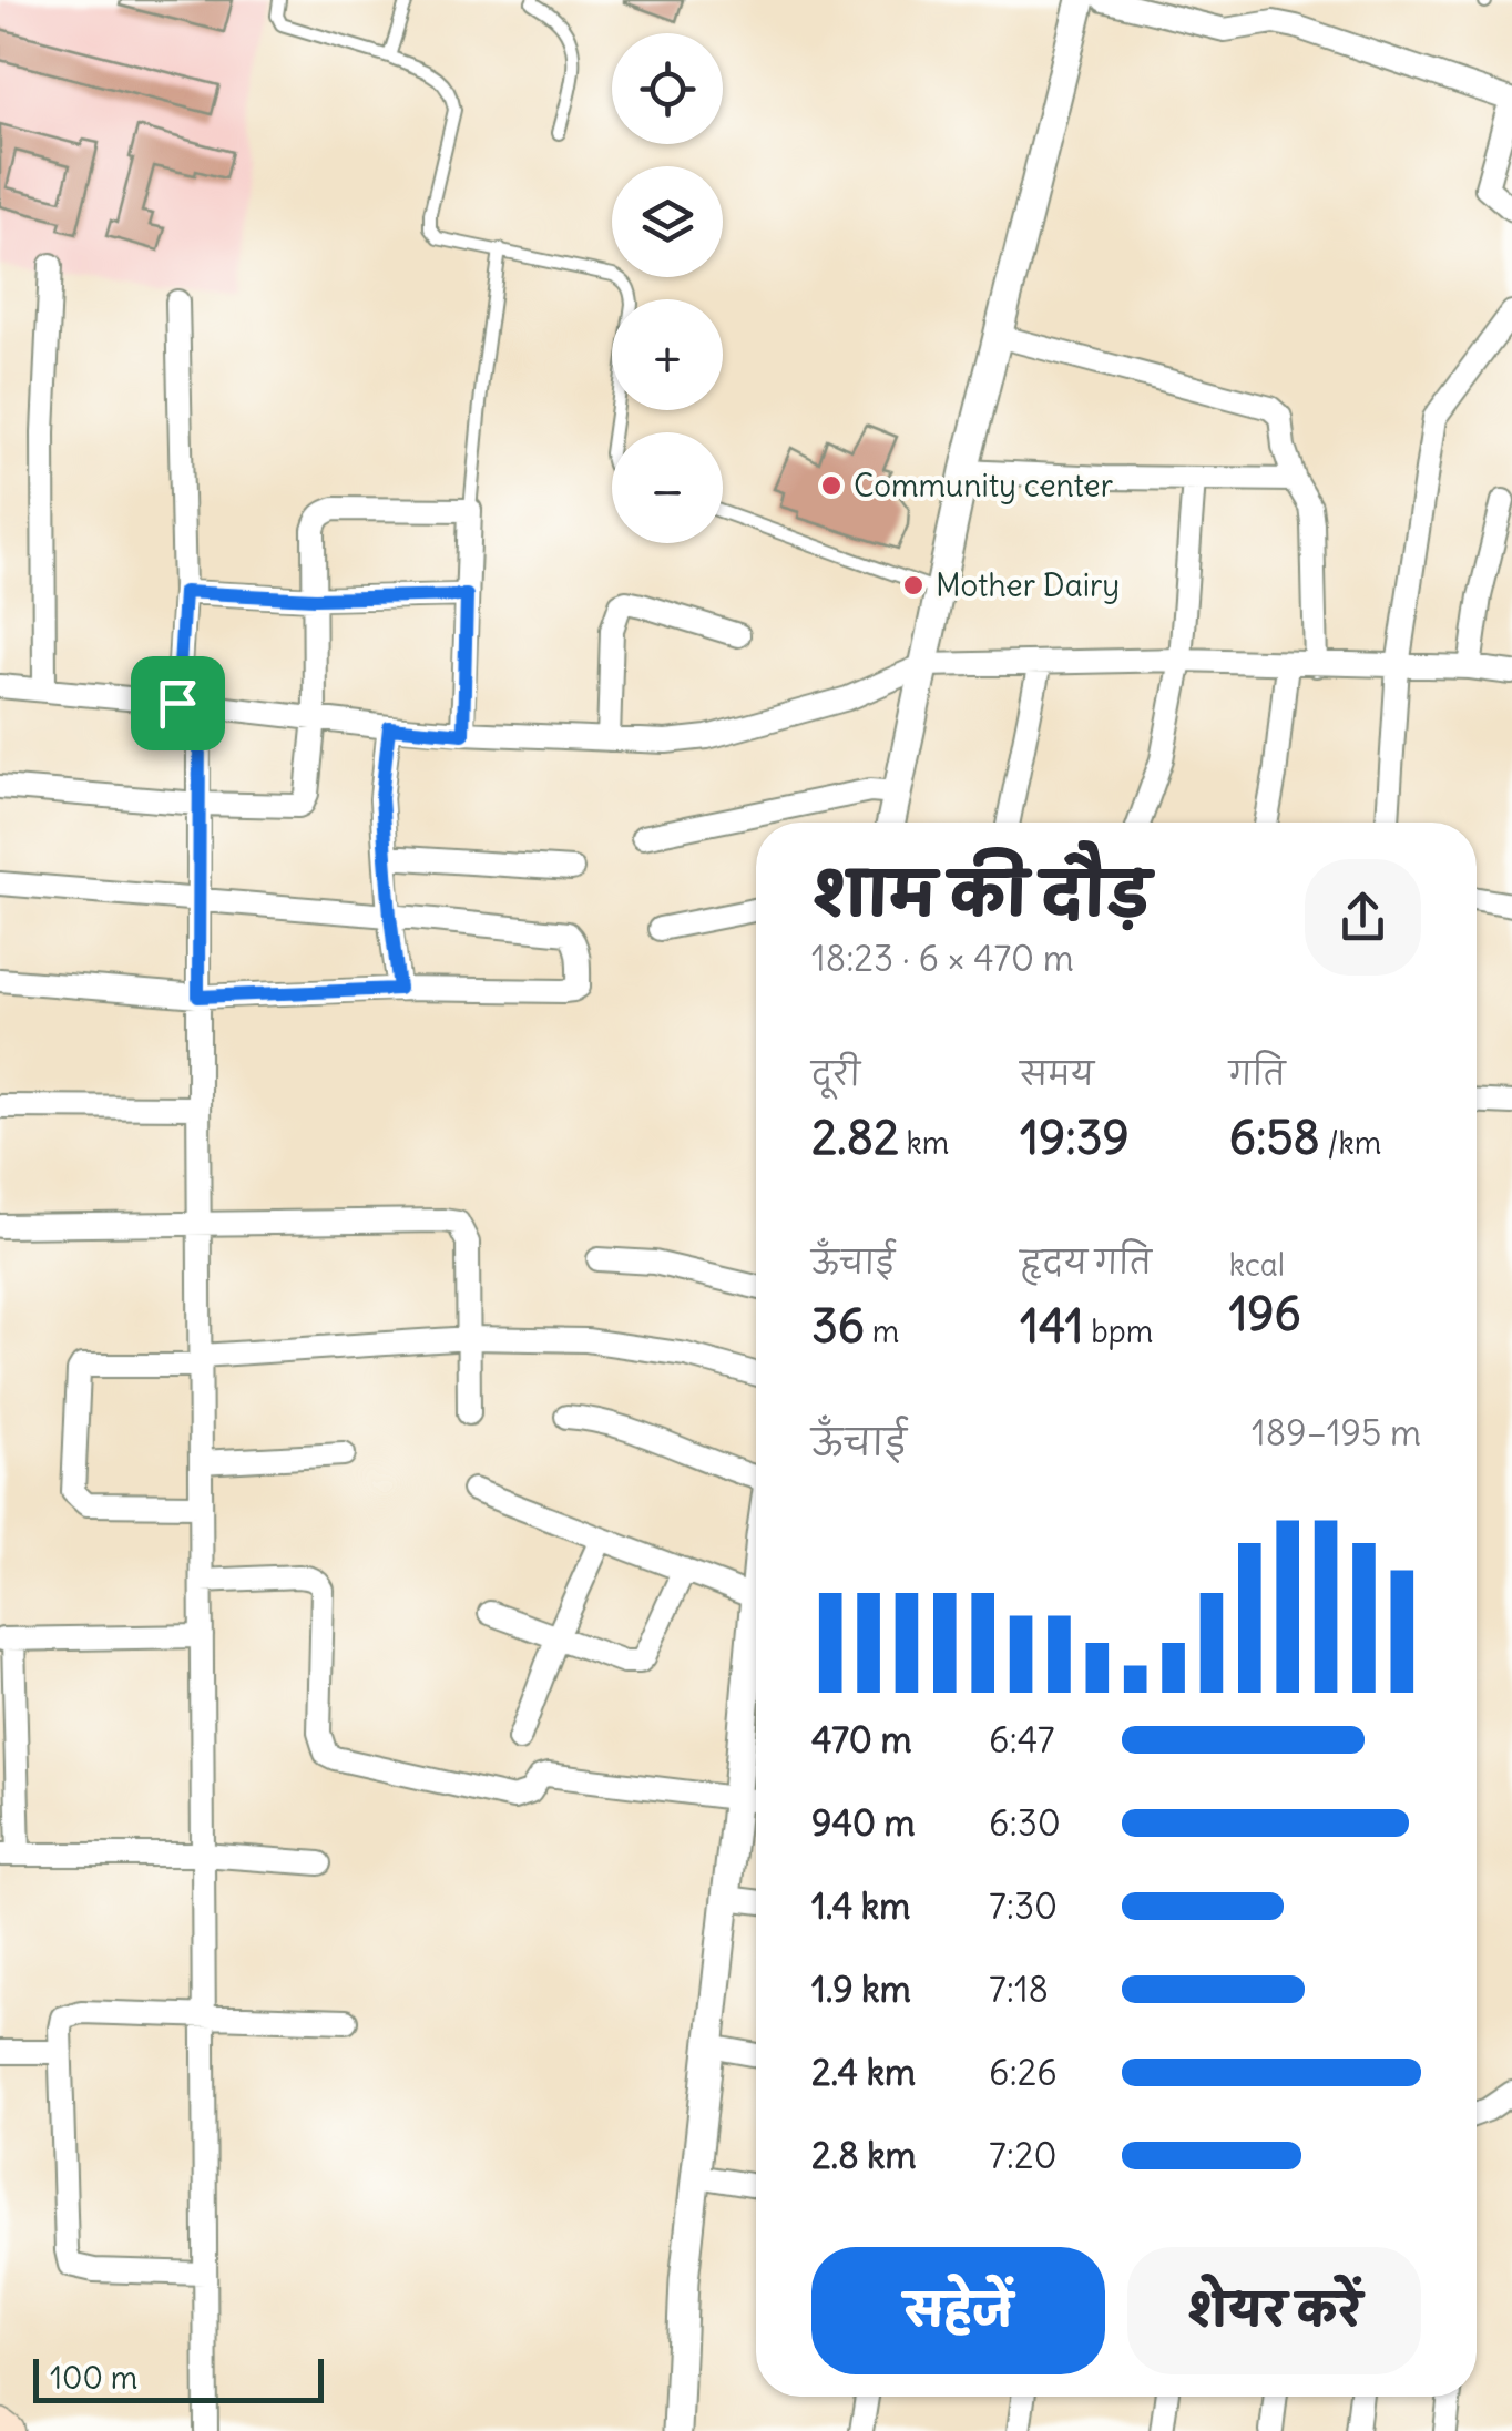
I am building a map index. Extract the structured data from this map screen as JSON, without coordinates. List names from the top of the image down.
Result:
{
  "places": ["Community center", "Mother Dairy"],
  "scale_bar": "100 m",
  "page": {
    "map_buttons": ["+", "−"],
    "heading": ["शाम की दौड़", "18:23 · 6 × 470 m"],
    "stats": [
      ["दूरी", "2.82 km"],
      ["समय", "19:39"],
      ["गति", "6:58 /km"],
      ["ऊँचाई", "36 m"],
      ["हृदय गति", "141 bpm"],
      ["kcal", "196"]
    ],
    "chart": ["ऊँचाई", "189–195 m"],
    "list": [
      {
        "name": "470 m",
        "note": "6:47"
      },
      {
        "name": "940 m",
        "note": "6:30"
      },
      {
        "name": "1.4 km",
        "note": "7:30"
      },
      {
        "name": "1.9 km",
        "note": "7:18"
      },
      {
        "name": "2.4 km",
        "note": "6:26"
      },
      {
        "name": "2.8 km",
        "note": "7:20"
      }
    ],
    "buttons": ["सहेजें", "शेयर करें"],
    "scale": "100 m"
  }
}
